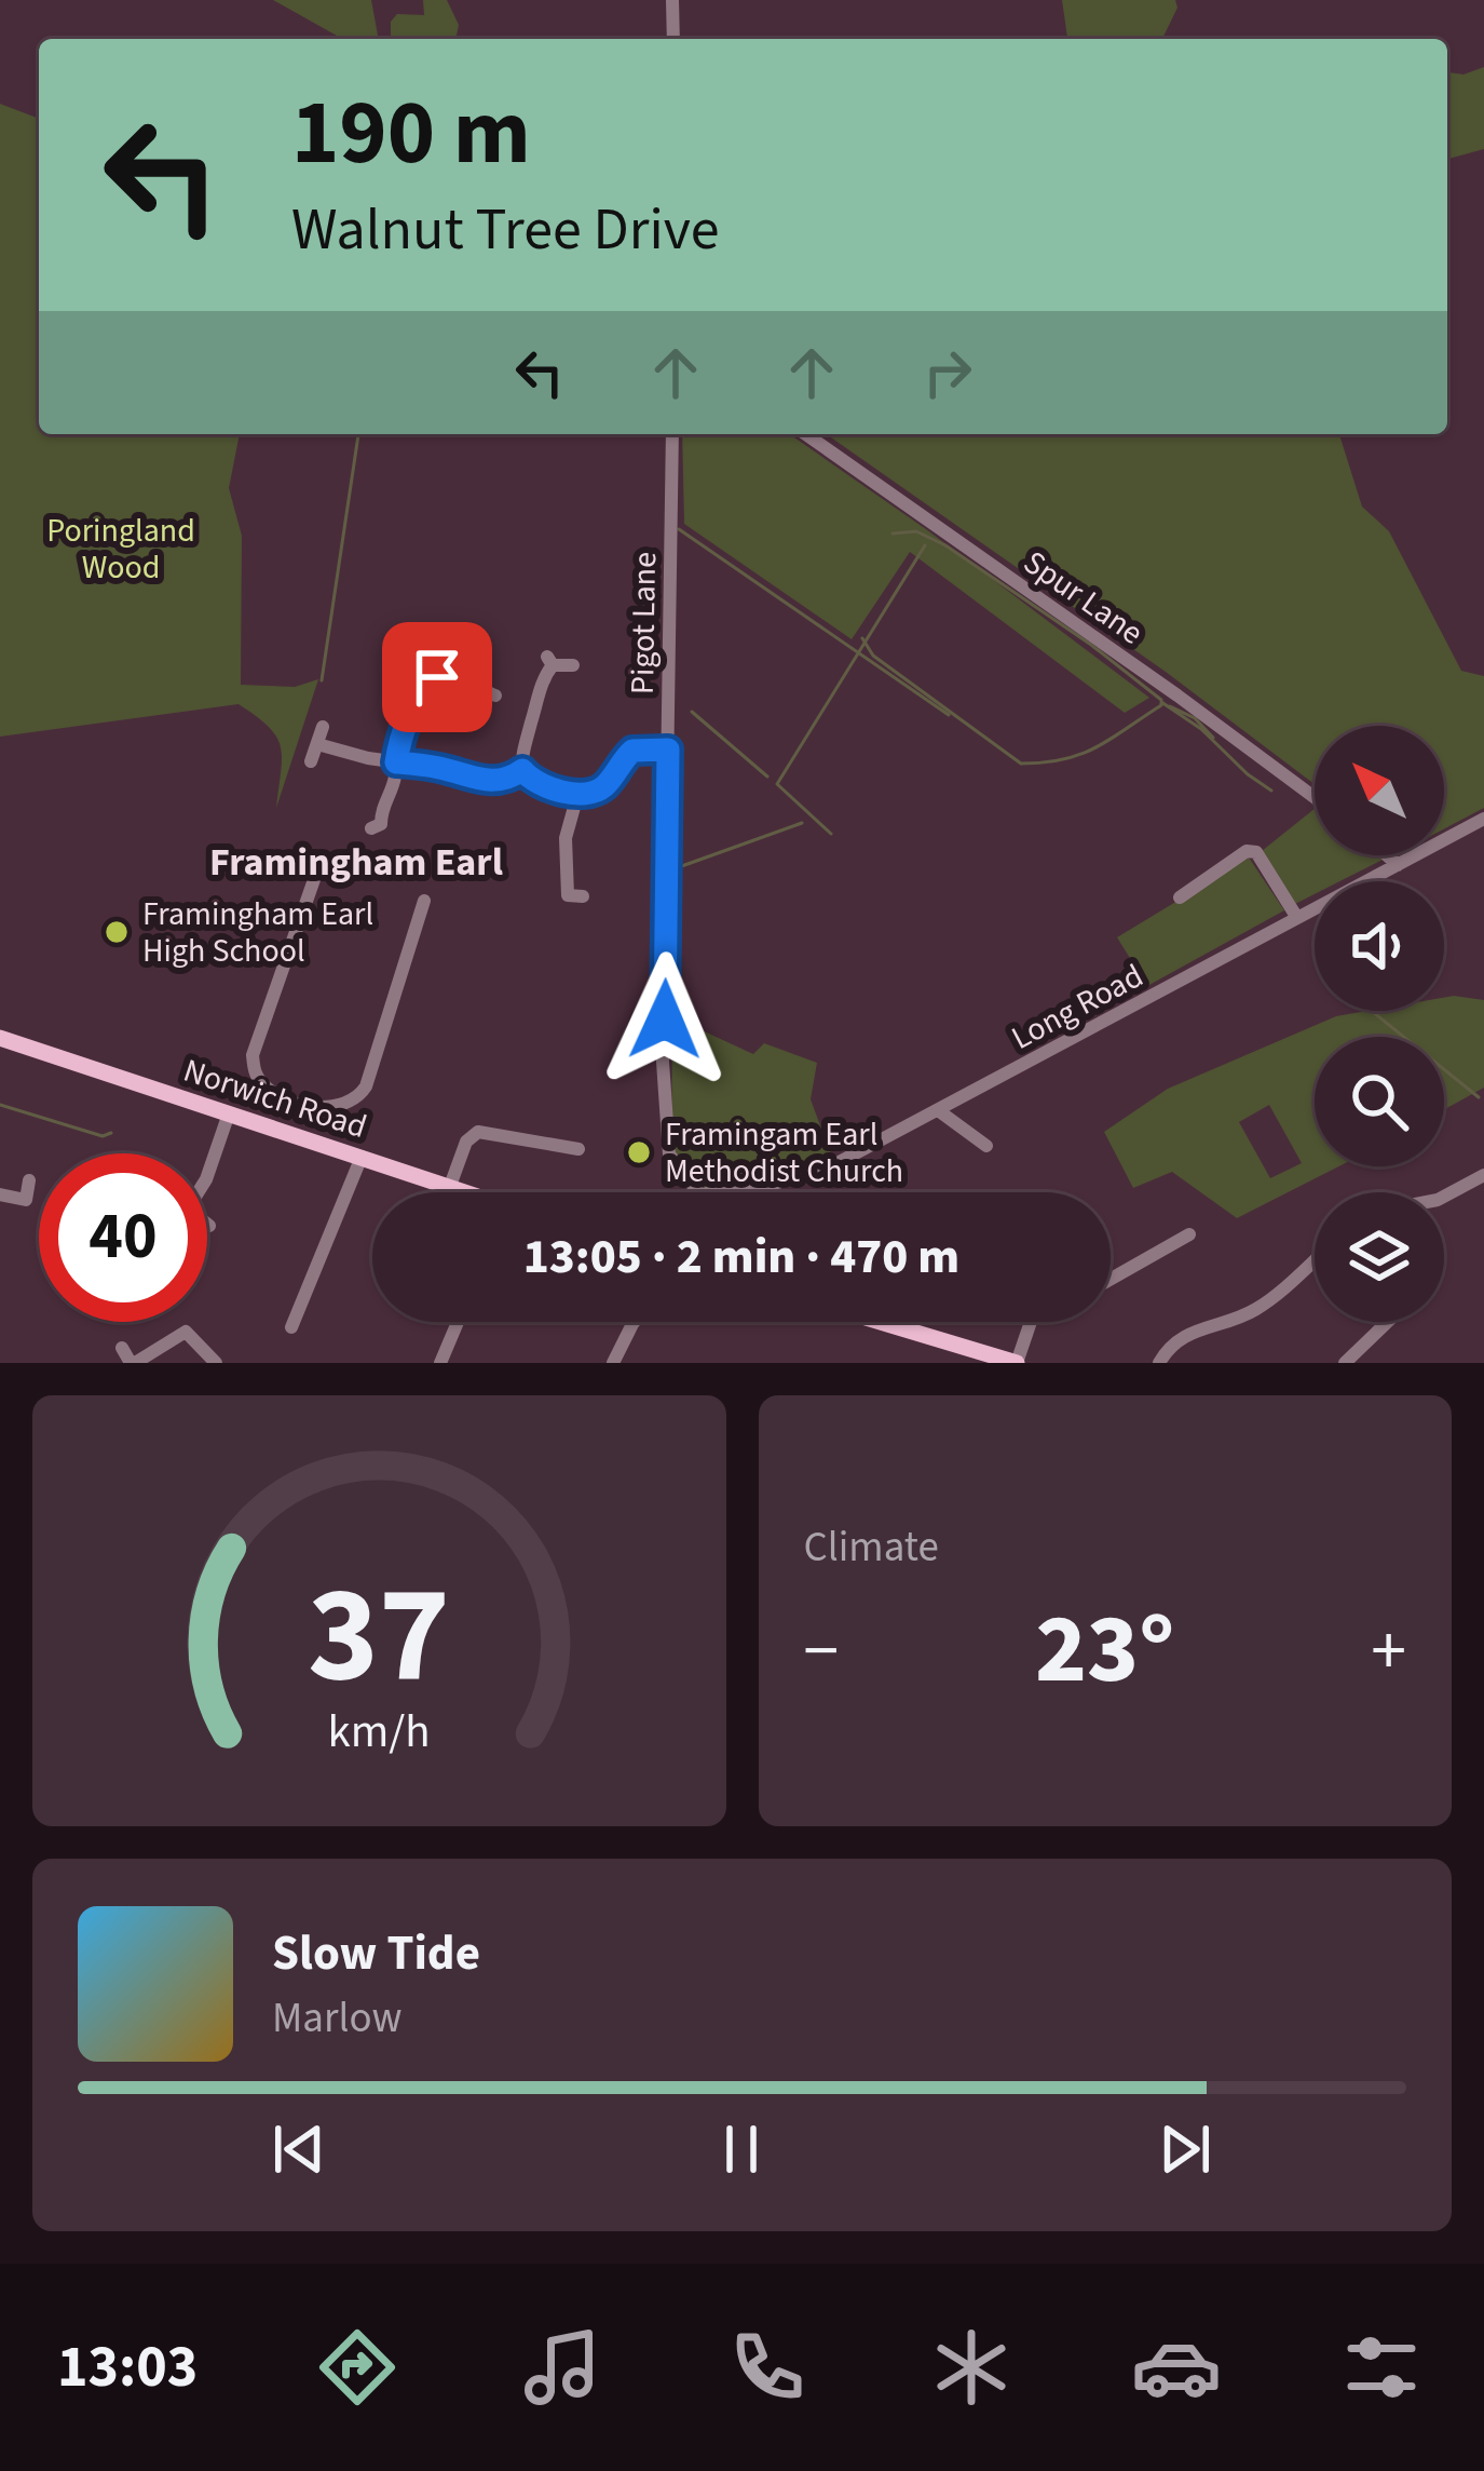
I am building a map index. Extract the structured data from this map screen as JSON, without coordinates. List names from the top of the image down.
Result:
{
  "streets": {
    "main road": ["Norwich Road"],
    "street": ["Spur Lane", "Pigot Lane", "Long Road"]
  },
  "districts": ["Framingham Earl"],
  "parks": ["Poringland Wood"],
  "places": ["Framingham Earl High School", "Framingam Earl Methodist Church"],
  "north": "top left",
  "page": {
    "turn": ["190 m", "Walnut Tree Drive"],
    "limit": "40",
    "trip": "13:05 · 2 min · 470 m",
    "tile": "Climate",
    "heat": ["−", "23°", "+"],
    "song": ["Slow Tide", "Marlow"],
    "tabs": "13:03",
    "gauge": ["37", "km/h"]
  }
}
